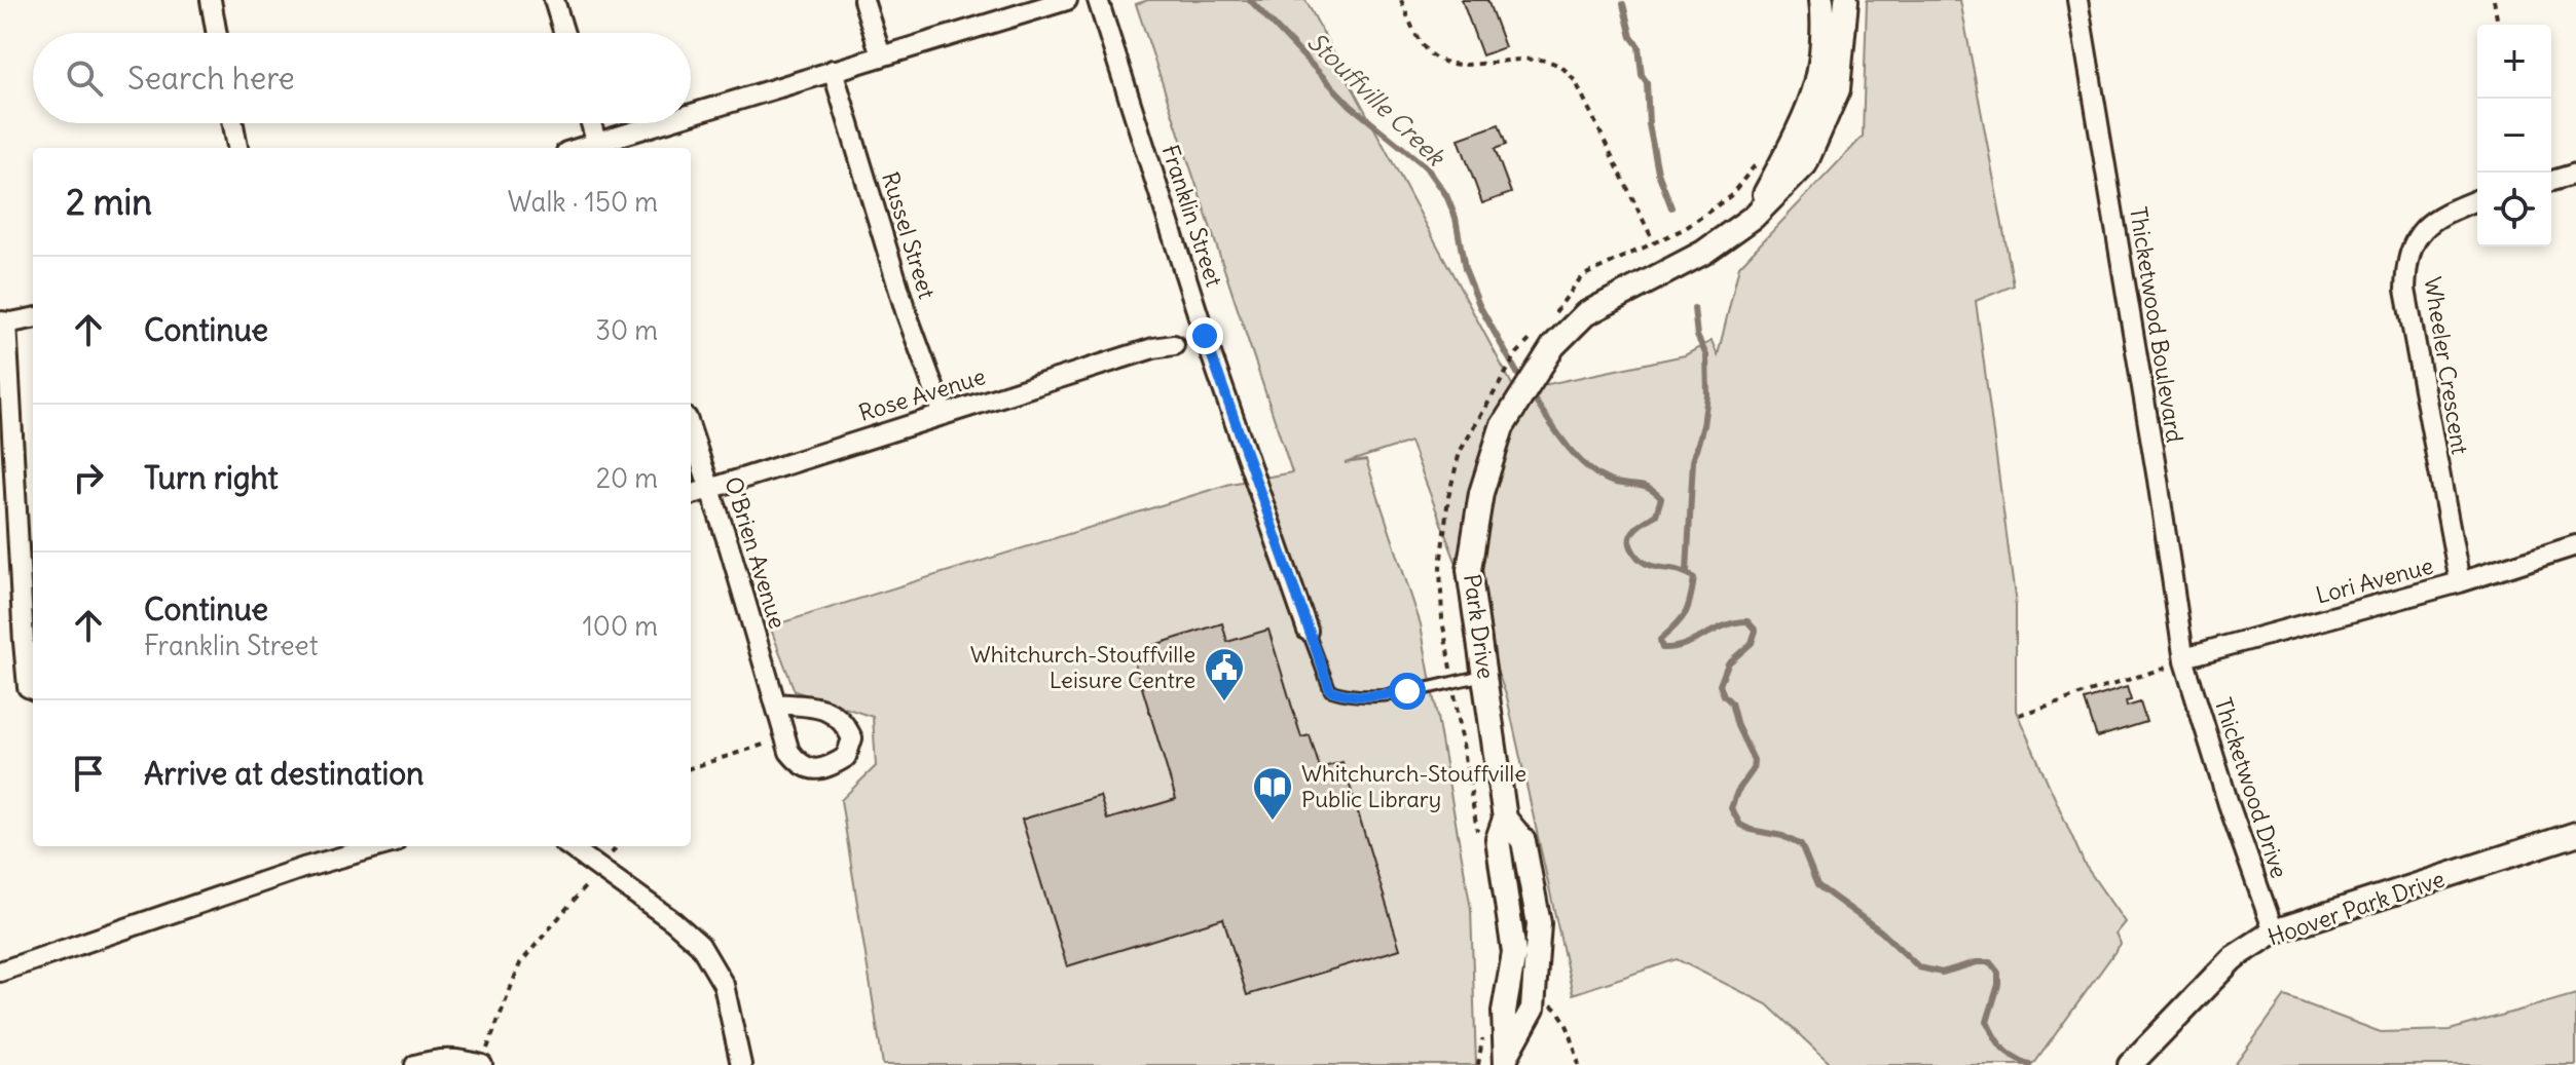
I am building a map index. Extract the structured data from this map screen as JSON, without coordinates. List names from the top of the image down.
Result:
{
  "streets": {
    "street": [
      "Franklin Street",
      "Russel Street",
      "Thicketwood Boulevard",
      "Wheeler Crescent",
      "Rose Avenue",
      "O'Brien Avenue",
      "Lori Avenue",
      "Park Drive",
      "Thicketwood Drive",
      "Hoover Park Drive"
    ]
  },
  "crossings": [
    ["Russel Street", "Rose Avenue"],
    ["Thicketwood Boulevard", "Lori Avenue"],
    ["Thicketwood Boulevard", "Thicketwood Drive"],
    ["Wheeler Crescent", "Lori Avenue"],
    ["Rose Avenue", "O'Brien Avenue"],
    ["Lori Avenue", "Thicketwood Drive"],
    ["Thicketwood Drive", "Hoover Park Drive"]
  ],
  "water": ["Stouffville Creek"],
  "places": {
    "public building": ["Whitchurch-Stouffville Leisure Centre"],
    "library": ["Whitchurch-Stouffville Public Library"]
  },
  "page": {
    "map_buttons": ["+", "−"],
    "search": "Search here",
    "heading": ["2 min", "Walk · 150 m"],
    "list": [
      ["Continue", "30 m"],
      ["Turn right", "20 m"],
      ["Continue", "Franklin Street", "100 m"],
      "Arrive at destination"
    ]
  }
}
